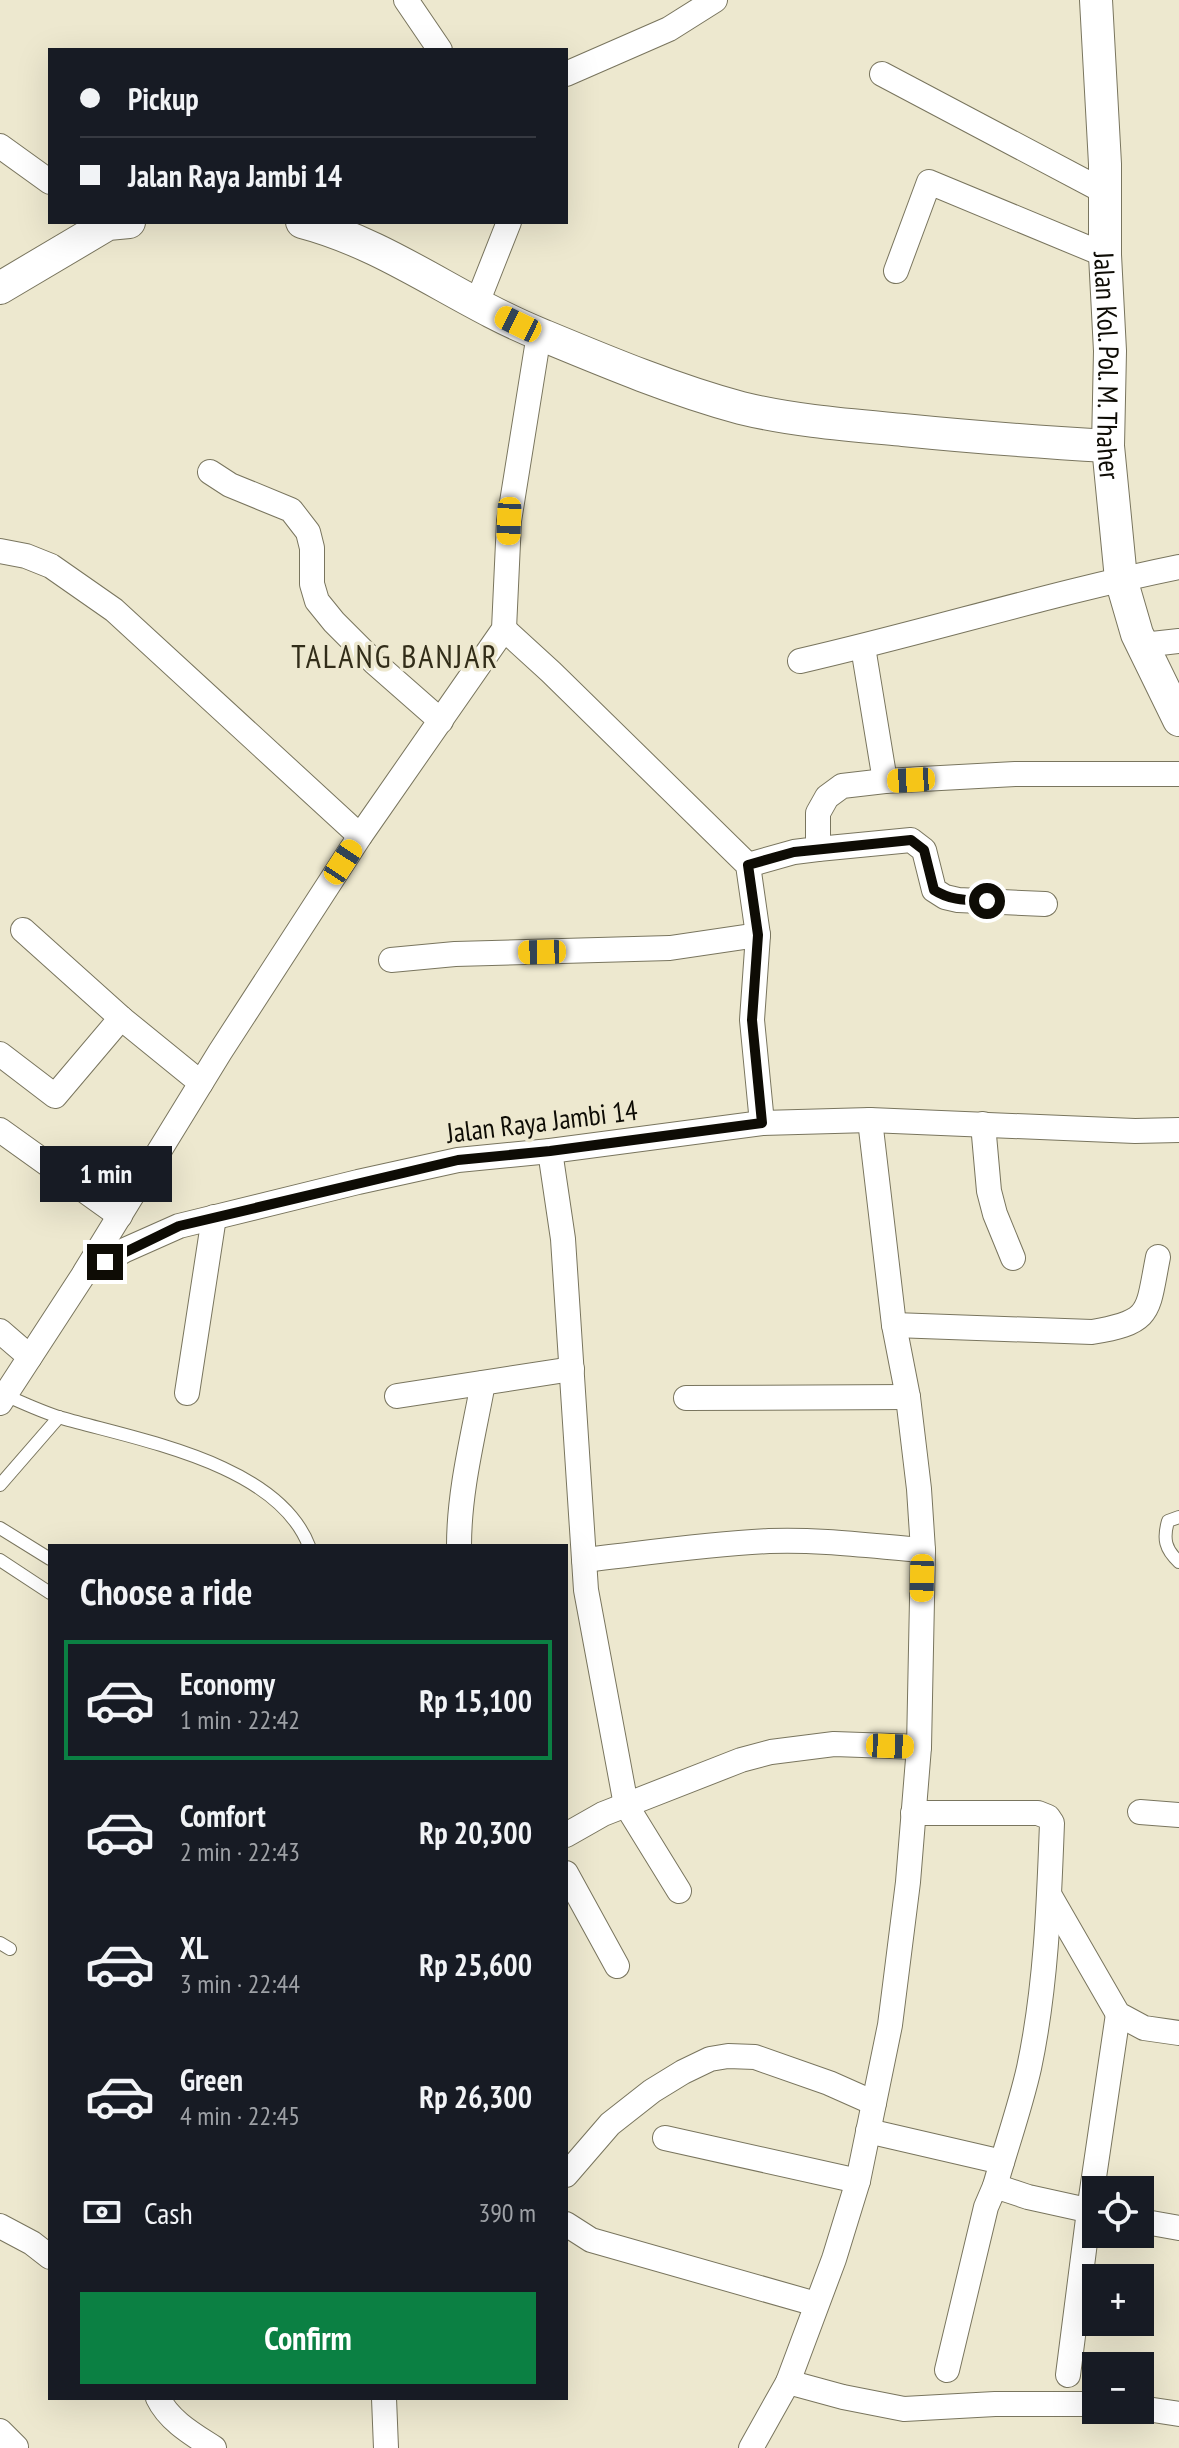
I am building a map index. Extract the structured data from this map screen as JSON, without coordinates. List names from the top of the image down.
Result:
{
  "streets": {
    "street": ["Jalan Kol. Pol. M. Thaher", "Jalan Raya Jambi 14"]
  },
  "districts": ["TALANG BANJAR"],
  "page": {
    "banner": ["Pickup", "Jalan Raya Jambi 14"],
    "bubble": "1 min",
    "heading": "Choose a ride",
    "list": [
      {
        "name": "Economy",
        "note": "1 min · 22:42",
        "value": "Rp 15,100"
      },
      {
        "name": "Comfort",
        "note": "2 min · 22:43",
        "value": "Rp 20,300"
      },
      {
        "name": "XL",
        "note": "3 min · 22:44",
        "value": "Rp 25,600"
      },
      {
        "name": "Green",
        "note": "4 min · 22:45",
        "value": "Rp 26,300"
      }
    ],
    "pay": ["Cash", "390 m"],
    "map_buttons": ["+", "−"],
    "buttons": "Confirm"
  }
}
